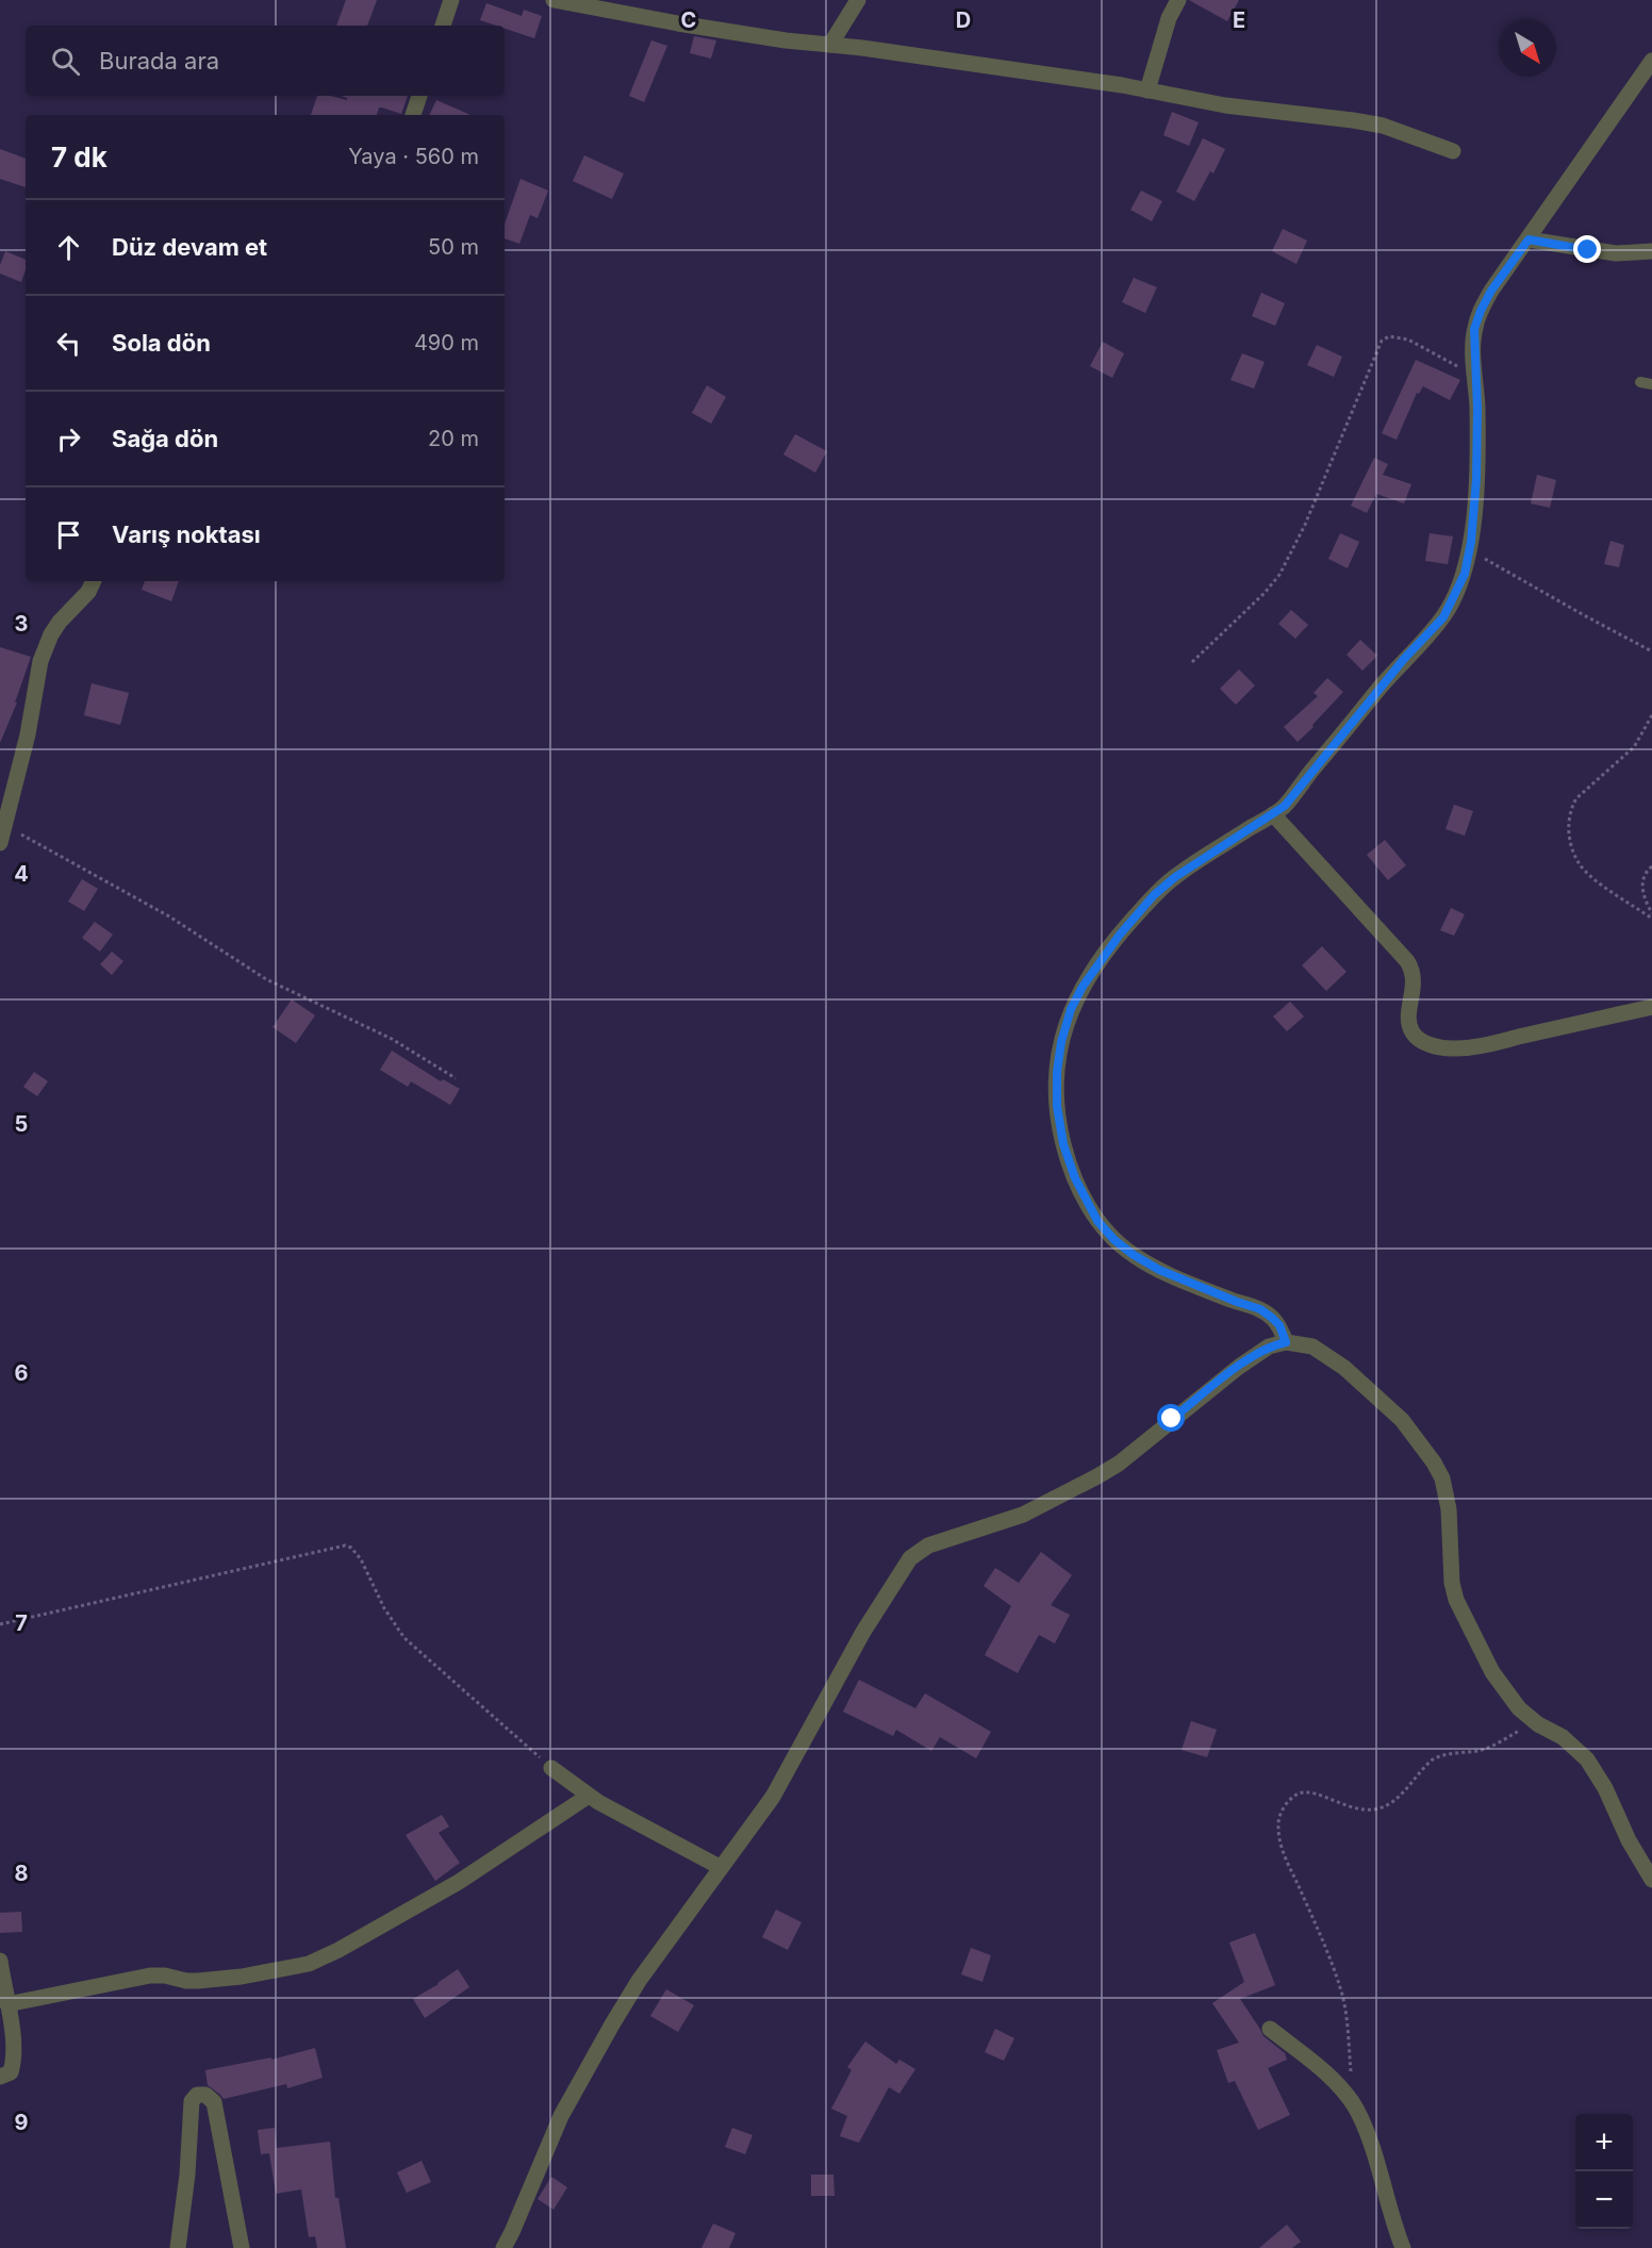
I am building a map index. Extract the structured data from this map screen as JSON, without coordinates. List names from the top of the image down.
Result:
{
  "north": "bottom right",
  "page": {
    "search": "Burada ara",
    "heading": ["7 dk", "Yaya · 560 m"],
    "list": [
      ["Düz devam et", "50 m"],
      ["Sola dön", "490 m"],
      ["Sağa dön", "20 m"],
      "Varış noktası"
    ],
    "map_buttons": ["+", "−"]
  },
  "grid": {
    "columns": ["C", "D", "E"],
    "rows": [
      "3",
      "4",
      "5",
      "6",
      "7",
      "8",
      "9"
    ]
  }
}
